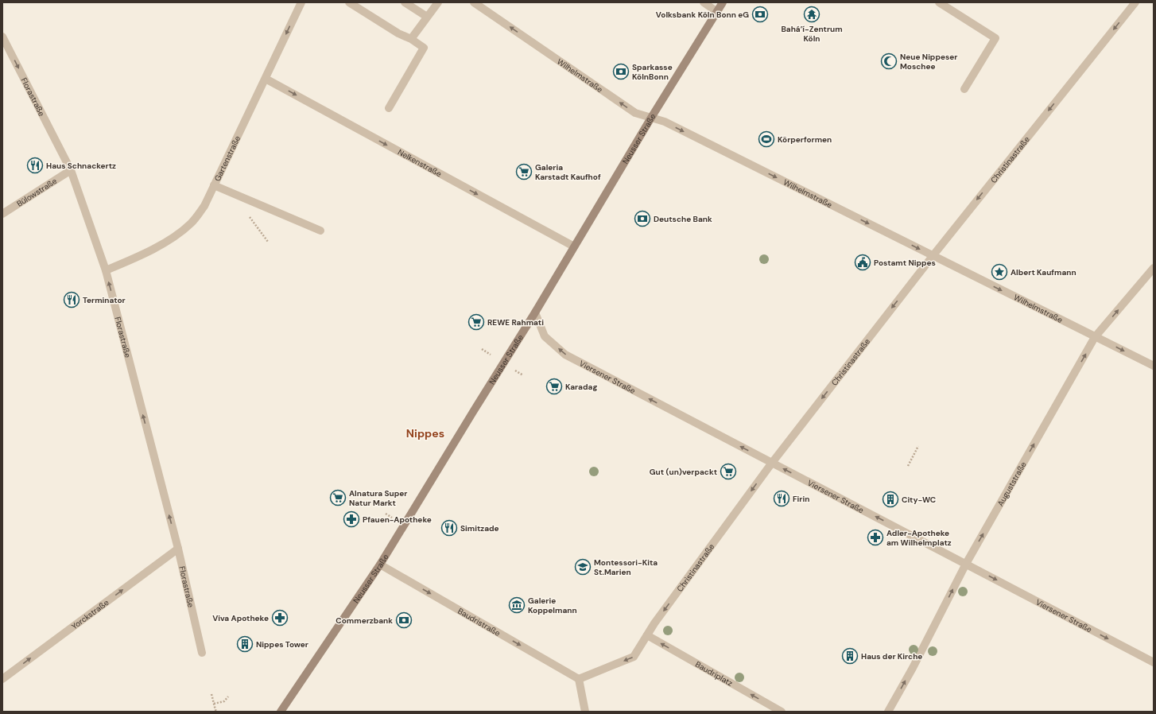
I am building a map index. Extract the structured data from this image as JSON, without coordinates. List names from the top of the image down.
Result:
{
  "streets": {
    "main road": ["Neusser Straße"],
    "street": [
      "Wilhelmstraße",
      "Florastraße",
      "Gartenstraße",
      "Christinastraße",
      "Nelkenstraße",
      "Bülowstraße",
      "Viersener Straße",
      "Auguststraße",
      "Yorckstraße",
      "Baudristraße",
      "Baudriplatz"
    ]
  },
  "crossings": [
    ["Wilhelmstraße", "Neusser Straße"],
    ["Wilhelmstraße", "Christinastraße"],
    ["Wilhelmstraße", "Auguststraße"],
    ["Florastraße", "Gartenstraße"],
    ["Florastraße", "Bülowstraße"],
    ["Florastraße", "Yorckstraße"],
    ["Neusser Straße", "Nelkenstraße"],
    ["Neusser Straße", "Viersener Straße"],
    ["Neusser Straße", "Baudristraße"],
    ["Gartenstraße", "Nelkenstraße"],
    ["Christinastraße", "Viersener Straße"],
    ["Christinastraße", "Baudristraße"],
    ["Christinastraße", "Baudriplatz"],
    ["Viersener Straße", "Auguststraße"]
  ],
  "one_way": [
    "Christinastraße",
    "Nelkenstraße",
    "Auguststraße",
    "Yorckstraße",
    "Baudristraße",
    "Baudriplatz"
  ],
  "districts": ["Nippes"],
  "places": {
    "bank": [
      "Volksbank Köln Bonn eG",
      "Sparkasse KölnBonn",
      "Deutsche Bank",
      "Commerzbank"
    ],
    "temple": ["Bahá’í-Zentrum Köln"],
    "mosque": ["Neue Nippeser Moschee"],
    "sports": ["Körperformen"],
    "restaurant": [
      "Haus Schnackertz",
      "Terminator",
      "Firin",
      "Simitzade"
    ],
    "supermarket": [
      "Galeria Karstadt Kaufhof",
      "REWE Rahmati",
      "Karadag",
      "Gut (un)verpackt",
      "Alnatura Super Natur Markt"
    ],
    "public building": ["Postamt Nippes"],
    "place": ["Albert Kaufmann"],
    "building": ["City-WC", "Nippes Tower", "Haus der Kirche"],
    "pharmacy": ["Pfauen-Apotheke", "Adler-Apotheke am Wilhelmplatz", "Viva Apotheke"],
    "school or university": ["Montessori-Kita St.Marien"],
    "museum": ["Galerie Koppelmann"]
  }
}
